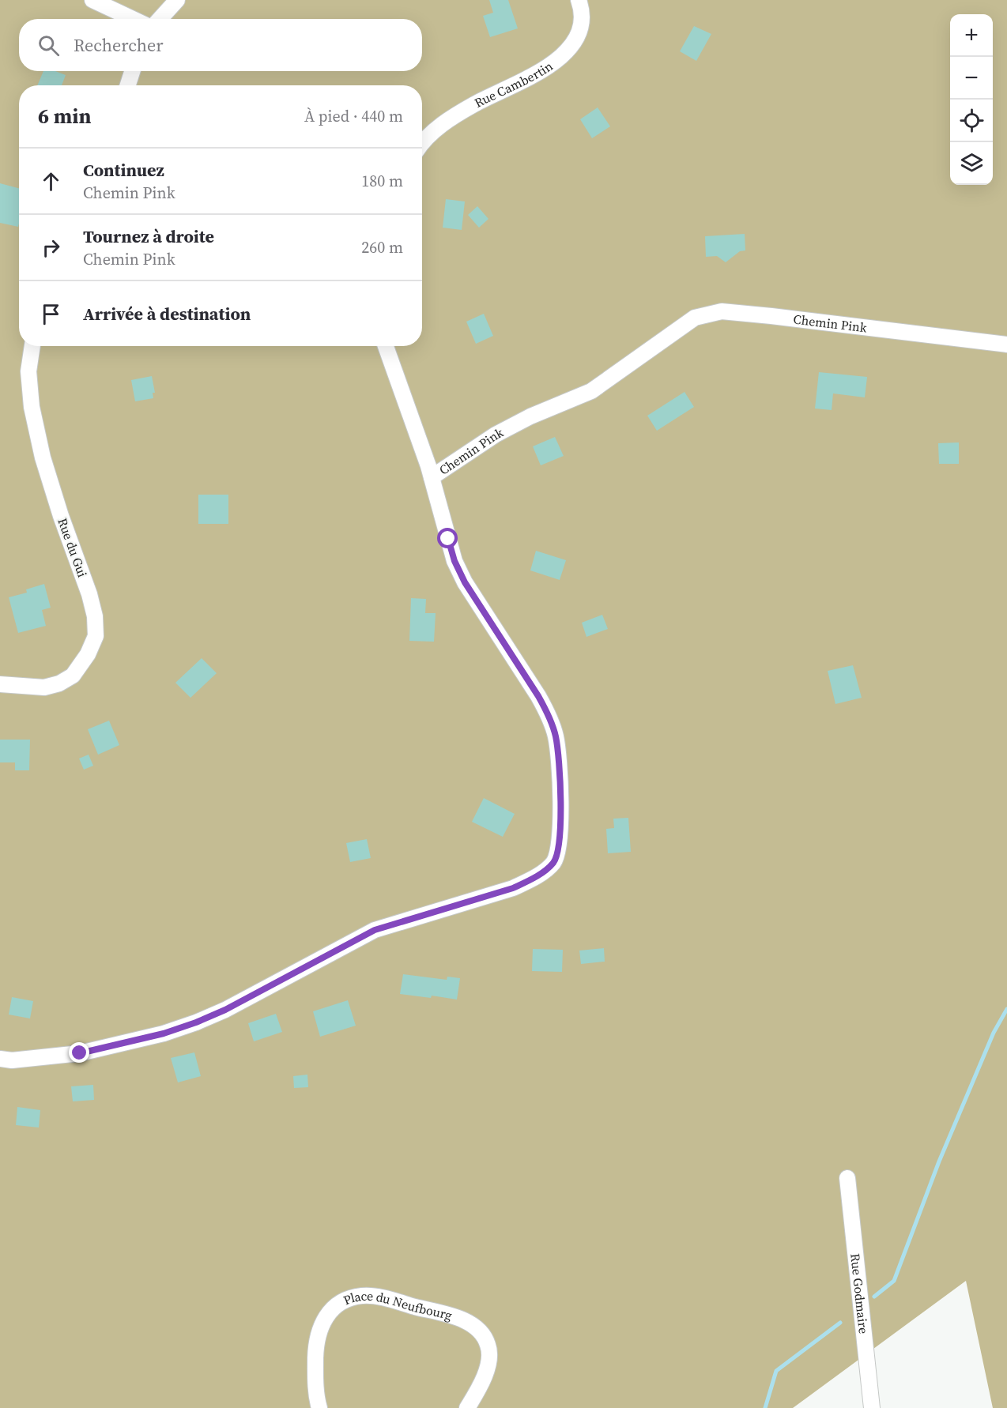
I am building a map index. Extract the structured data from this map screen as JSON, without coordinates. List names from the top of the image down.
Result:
{
  "streets": {
    "street": [
      "Rue Cambertin",
      "Chemin Pink",
      "Rue du Gui",
      "Rue Godmaire",
      "Place du Neufbourg"
    ]
  },
  "page": {
    "map_buttons": ["+", "−"],
    "search": "Rechercher",
    "heading": ["6 min", "À pied · 440 m"],
    "list": [
      ["Continuez", "Chemin Pink", "180 m"],
      ["Tournez à droite", "Chemin Pink", "260 m"],
      "Arrivée à destination"
    ]
  }
}
